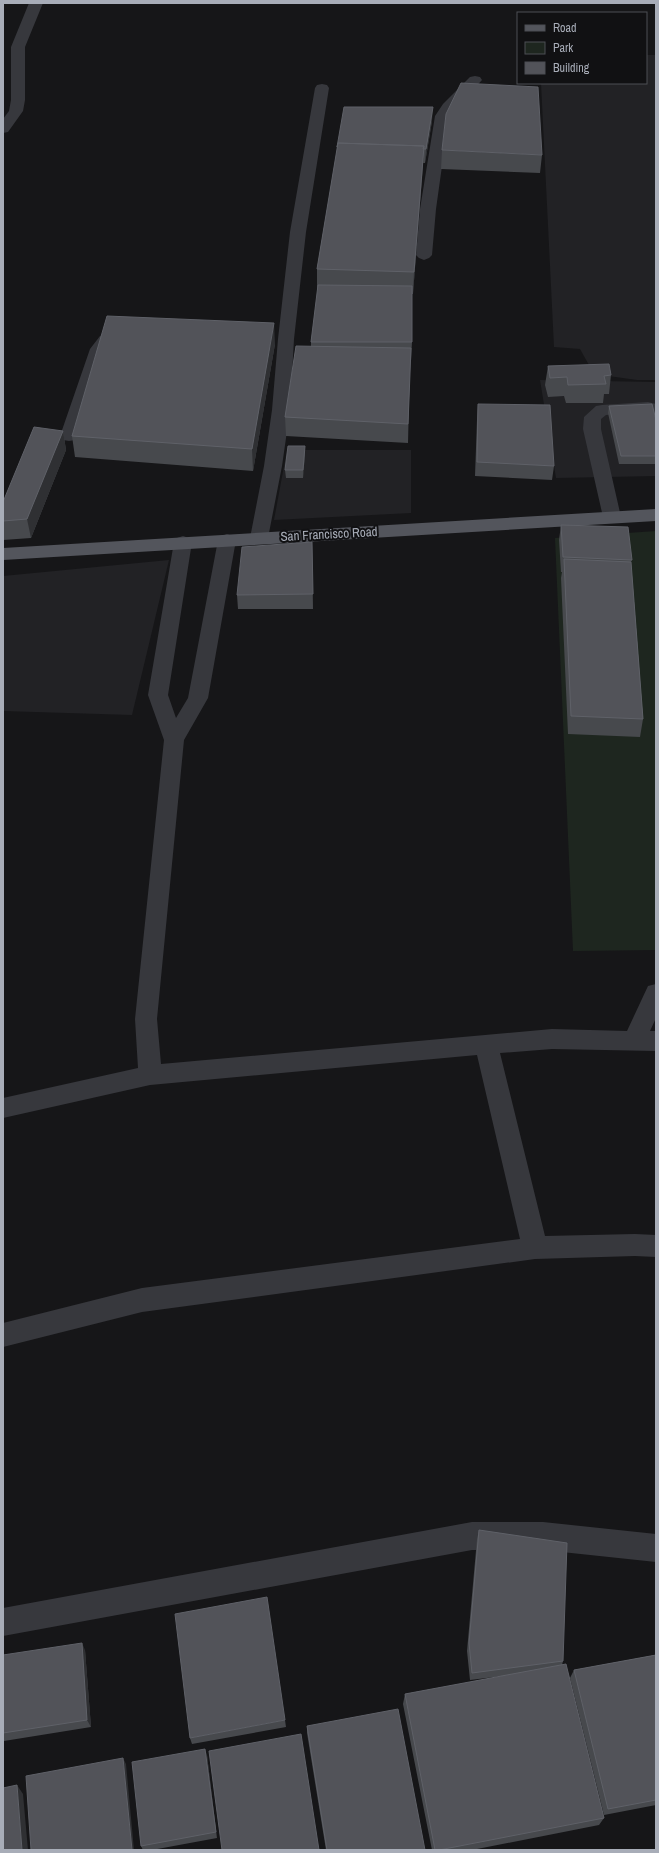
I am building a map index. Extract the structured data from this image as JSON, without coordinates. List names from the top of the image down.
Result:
{
  "streets": {
    "main road": ["San Francisco Road"]
  },
  "legend": ["Road", "Park", "Building"]
}
